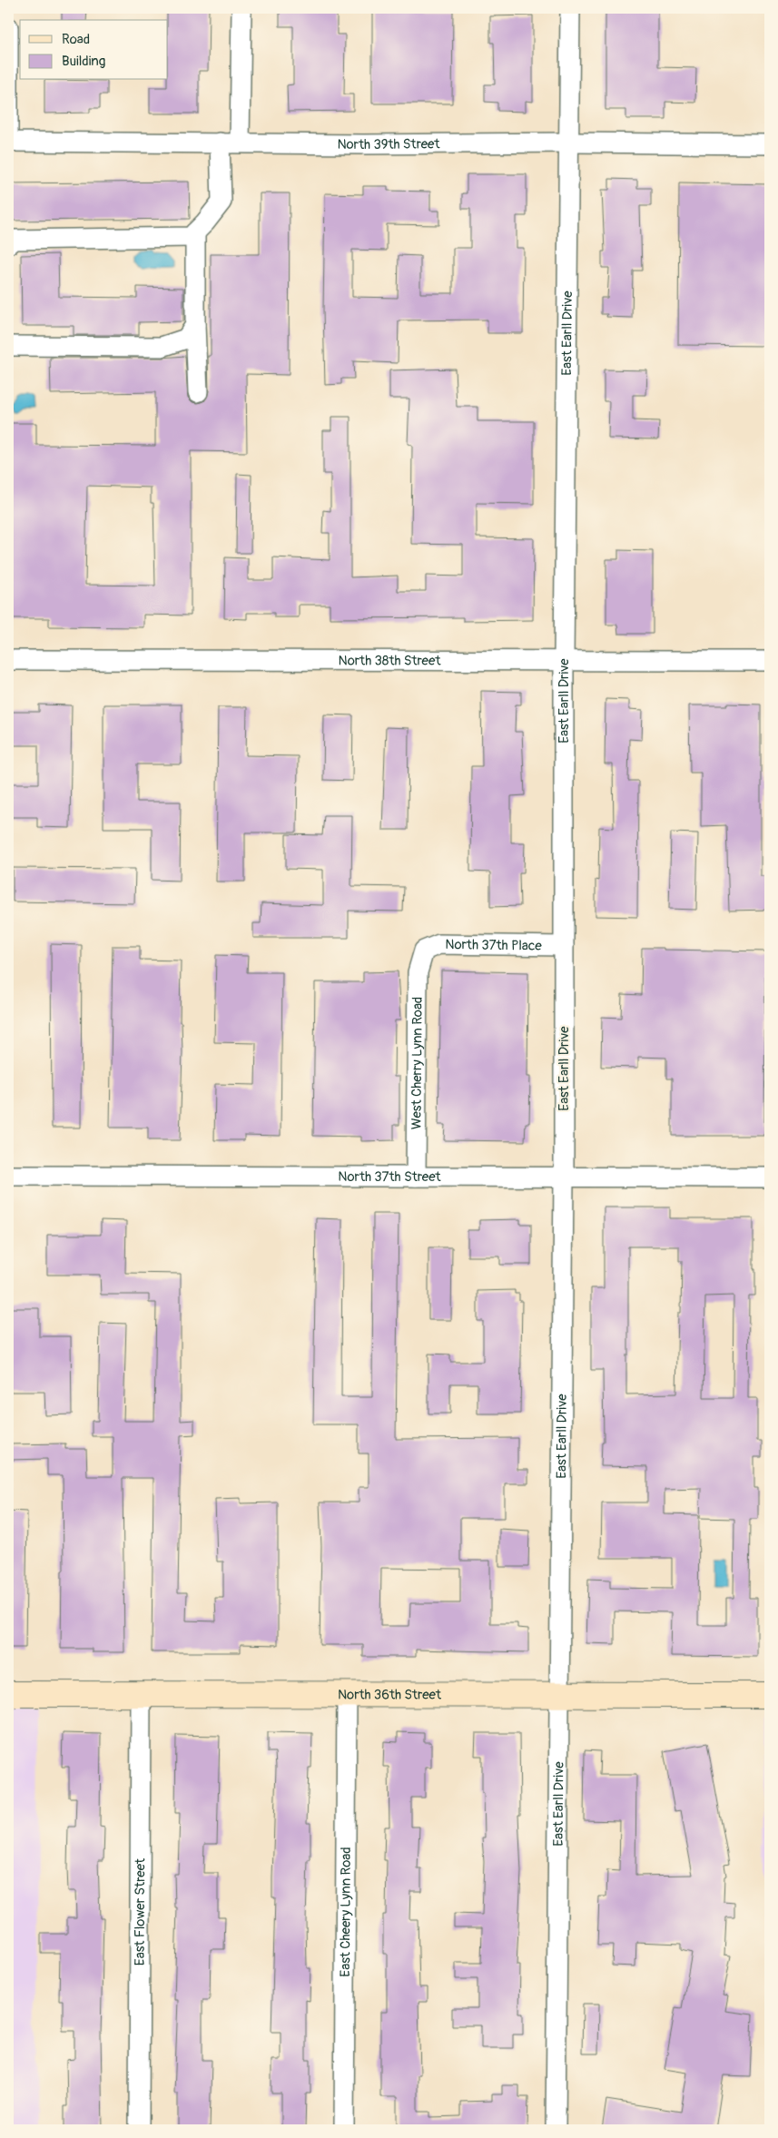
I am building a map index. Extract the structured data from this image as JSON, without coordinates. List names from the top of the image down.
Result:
{
  "streets": {
    "main road": ["North 36th Street"],
    "street": [
      "North 39th Street",
      "East Earll Drive",
      "North 38th Street",
      "North 37th Place",
      "West Cherry Lynn Road",
      "North 37th Street",
      "East Flower Street",
      "East Cheery Lynn Road"
    ]
  },
  "crossings": [
    ["North 39th Street", "East Earll Drive"],
    ["East Earll Drive", "North 38th Street"],
    ["East Earll Drive", "North 37th Place"],
    ["East Earll Drive", "North 37th Street"],
    ["East Earll Drive", "North 36th Street"],
    ["North 37th Place", "West Cherry Lynn Road"],
    ["West Cherry Lynn Road", "North 37th Street"],
    ["North 36th Street", "East Flower Street"],
    ["North 36th Street", "East Cheery Lynn Road"]
  ],
  "legend": ["Road", "Building"]
}
